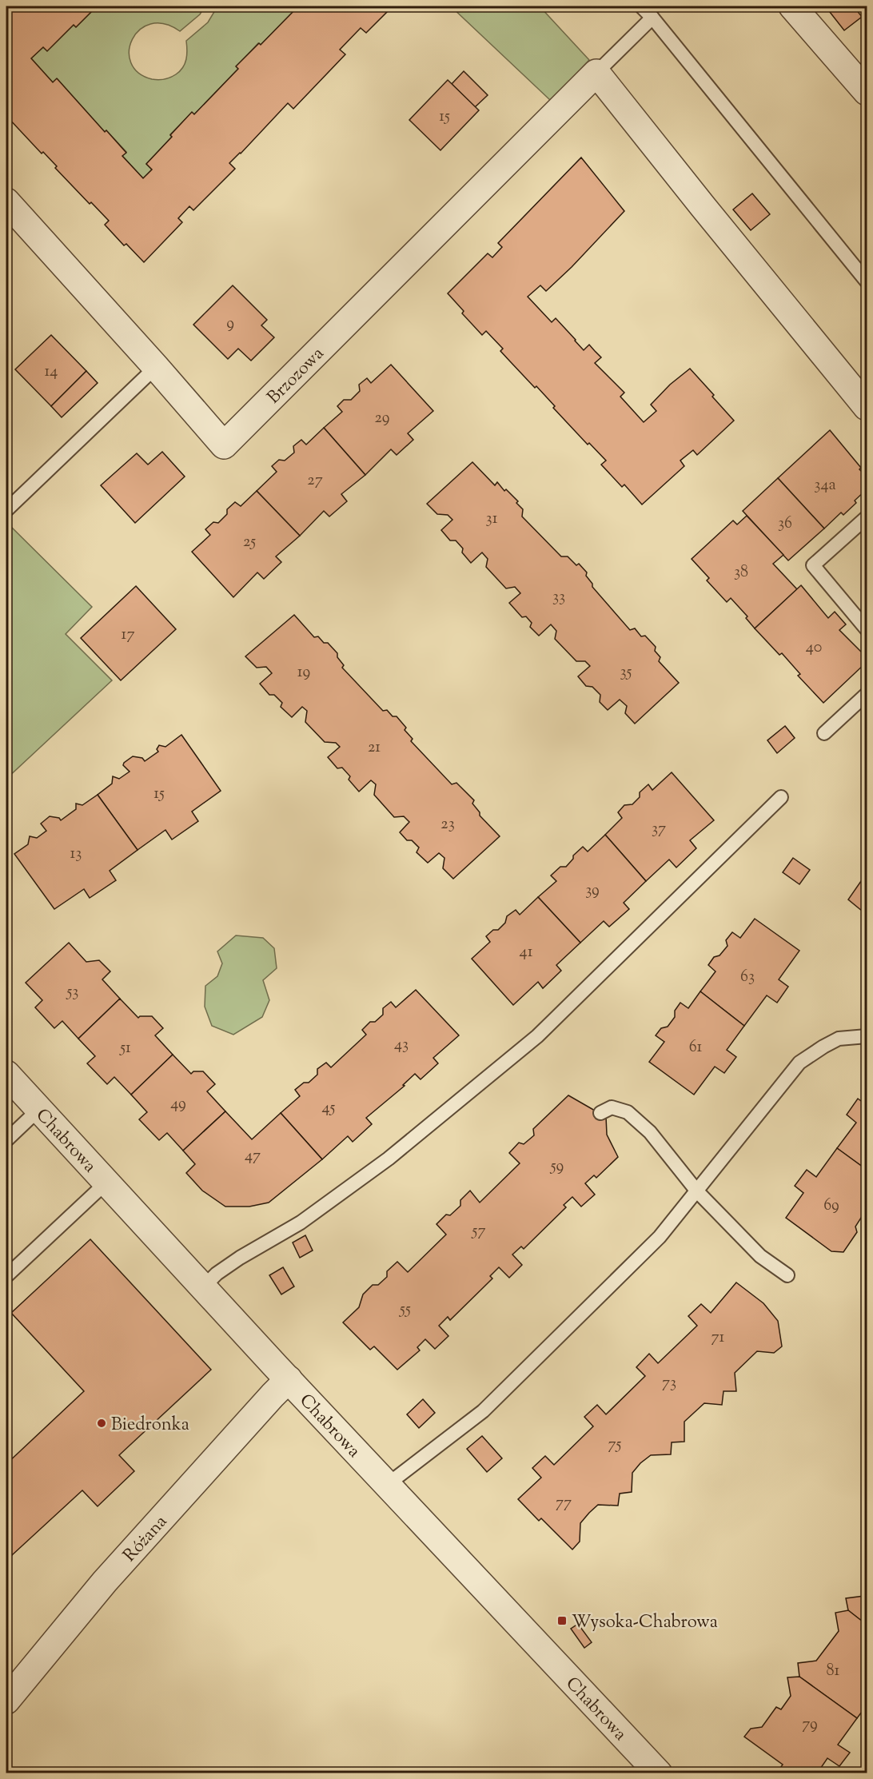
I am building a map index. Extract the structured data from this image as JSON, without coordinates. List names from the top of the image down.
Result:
{
  "streets": {
    "street": ["Brzozowa", "Chabrowa", "Różana"]
  },
  "crossings": [
    ["Chabrowa", "Różana"]
  ],
  "places": {
    "other": ["Biedronka"],
    "transit": ["Wysoka-Chabrowa"]
  },
  "house_numbers": [
    "15",
    "9",
    "14",
    "29",
    "27",
    "34a",
    "31",
    "36",
    "25",
    "38",
    "33",
    "17",
    "40",
    "19",
    "35",
    "21",
    "15",
    "23",
    "37",
    "13",
    "39",
    "41",
    "63",
    "53",
    "43",
    "61",
    "51",
    "49",
    "45",
    "47",
    "59",
    "69",
    "57",
    "55",
    "71",
    "73",
    "75",
    "77",
    "81",
    "79"
  ]
}
